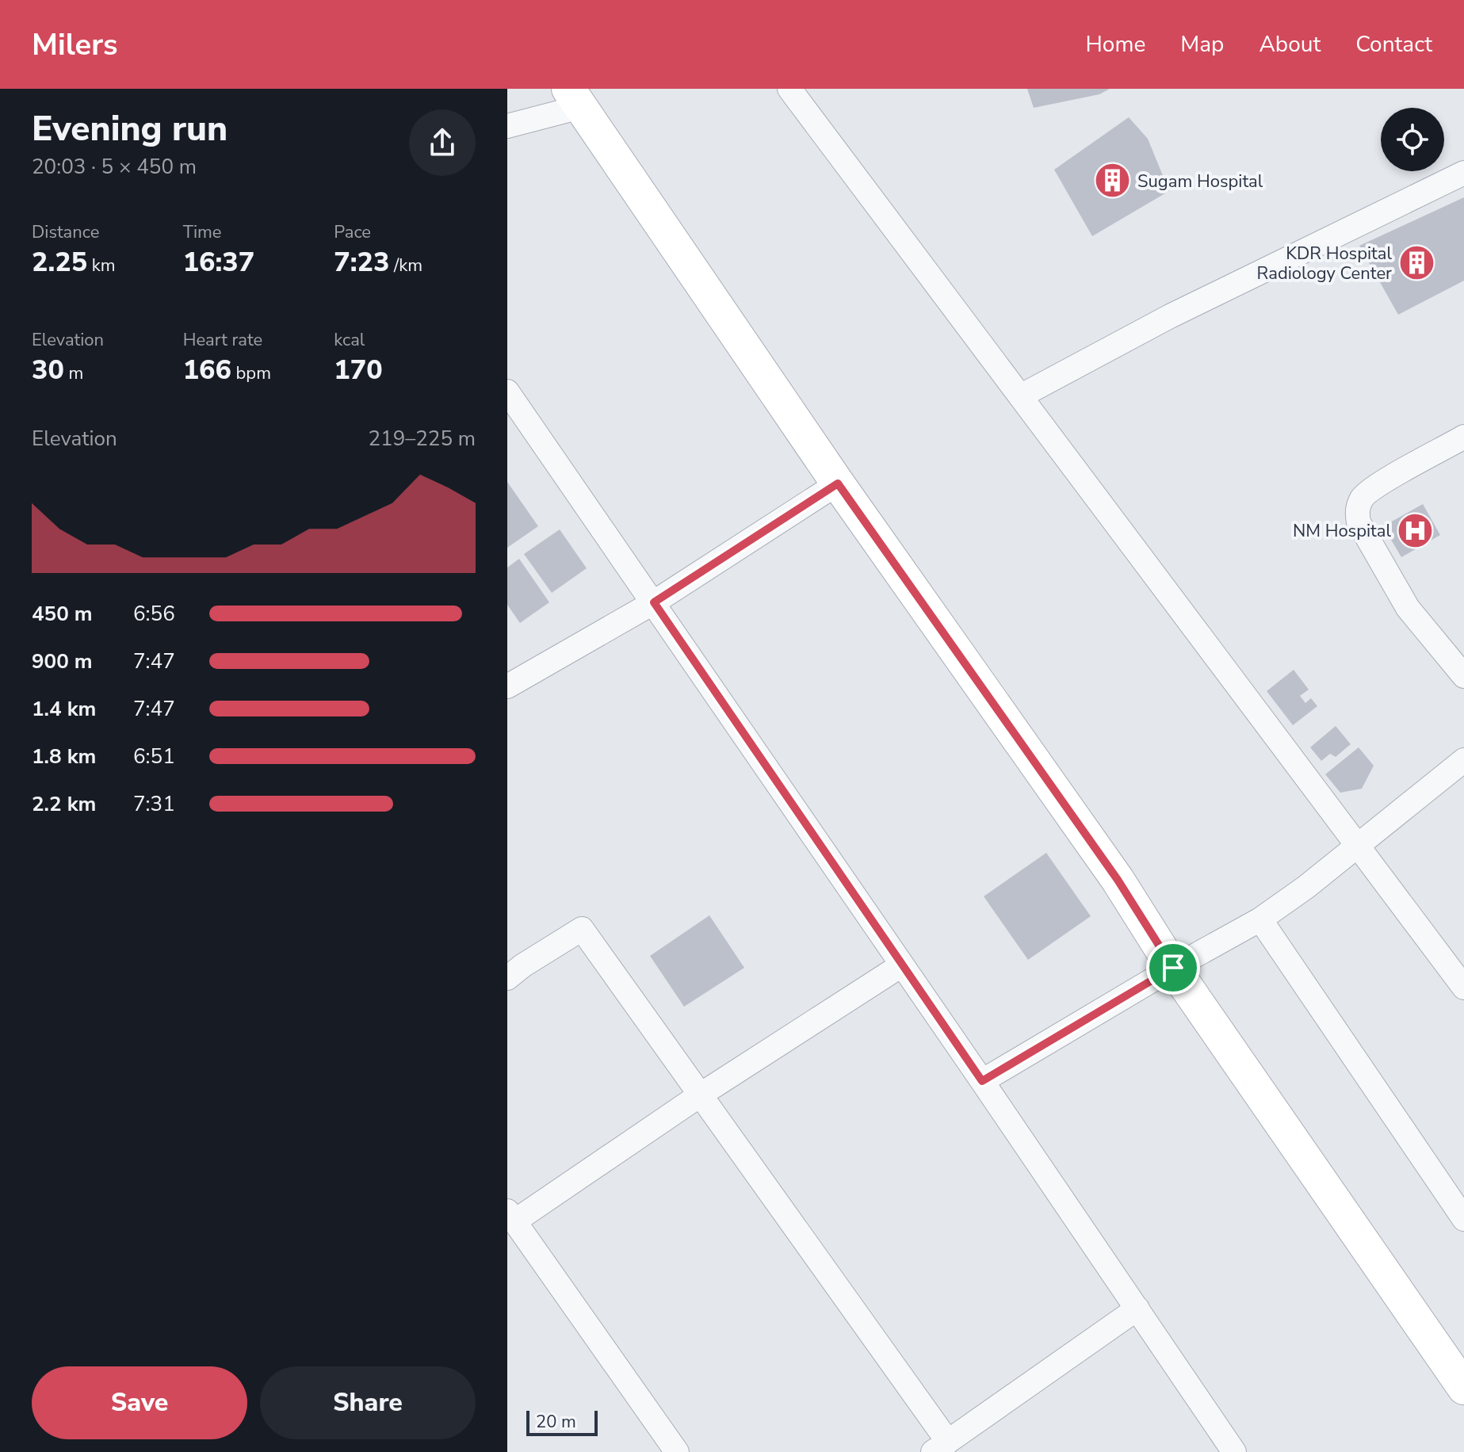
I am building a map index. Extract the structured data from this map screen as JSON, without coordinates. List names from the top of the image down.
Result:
{
  "places": {
    "building": ["Sugam Hospital", "KDR Hospital Radiology Center"],
    "hospital": ["NM Hospital"]
  },
  "scale_bar": "20 m",
  "page": {
    "header": "Milers",
    "nav": [
      "Home",
      "Map",
      "About",
      "Contact"
    ],
    "heading": ["Evening run", "20:03 · 5 × 450 m"],
    "stats": [
      ["Distance", "2.25 km"],
      ["Time", "16:37"],
      ["Pace", "7:23 /km"],
      ["Elevation", "30 m"],
      ["Heart rate", "166 bpm"],
      ["kcal", "170"]
    ],
    "chart": ["Elevation", "219–225 m"],
    "list": [
      {
        "name": "450 m",
        "note": "6:56"
      },
      {
        "name": "900 m",
        "note": "7:47"
      },
      {
        "name": "1.4 km",
        "note": "7:47"
      },
      {
        "name": "1.8 km",
        "note": "6:51"
      },
      {
        "name": "2.2 km",
        "note": "7:31"
      }
    ],
    "buttons": ["Save", "Share"],
    "scale": "20 m"
  }
}
